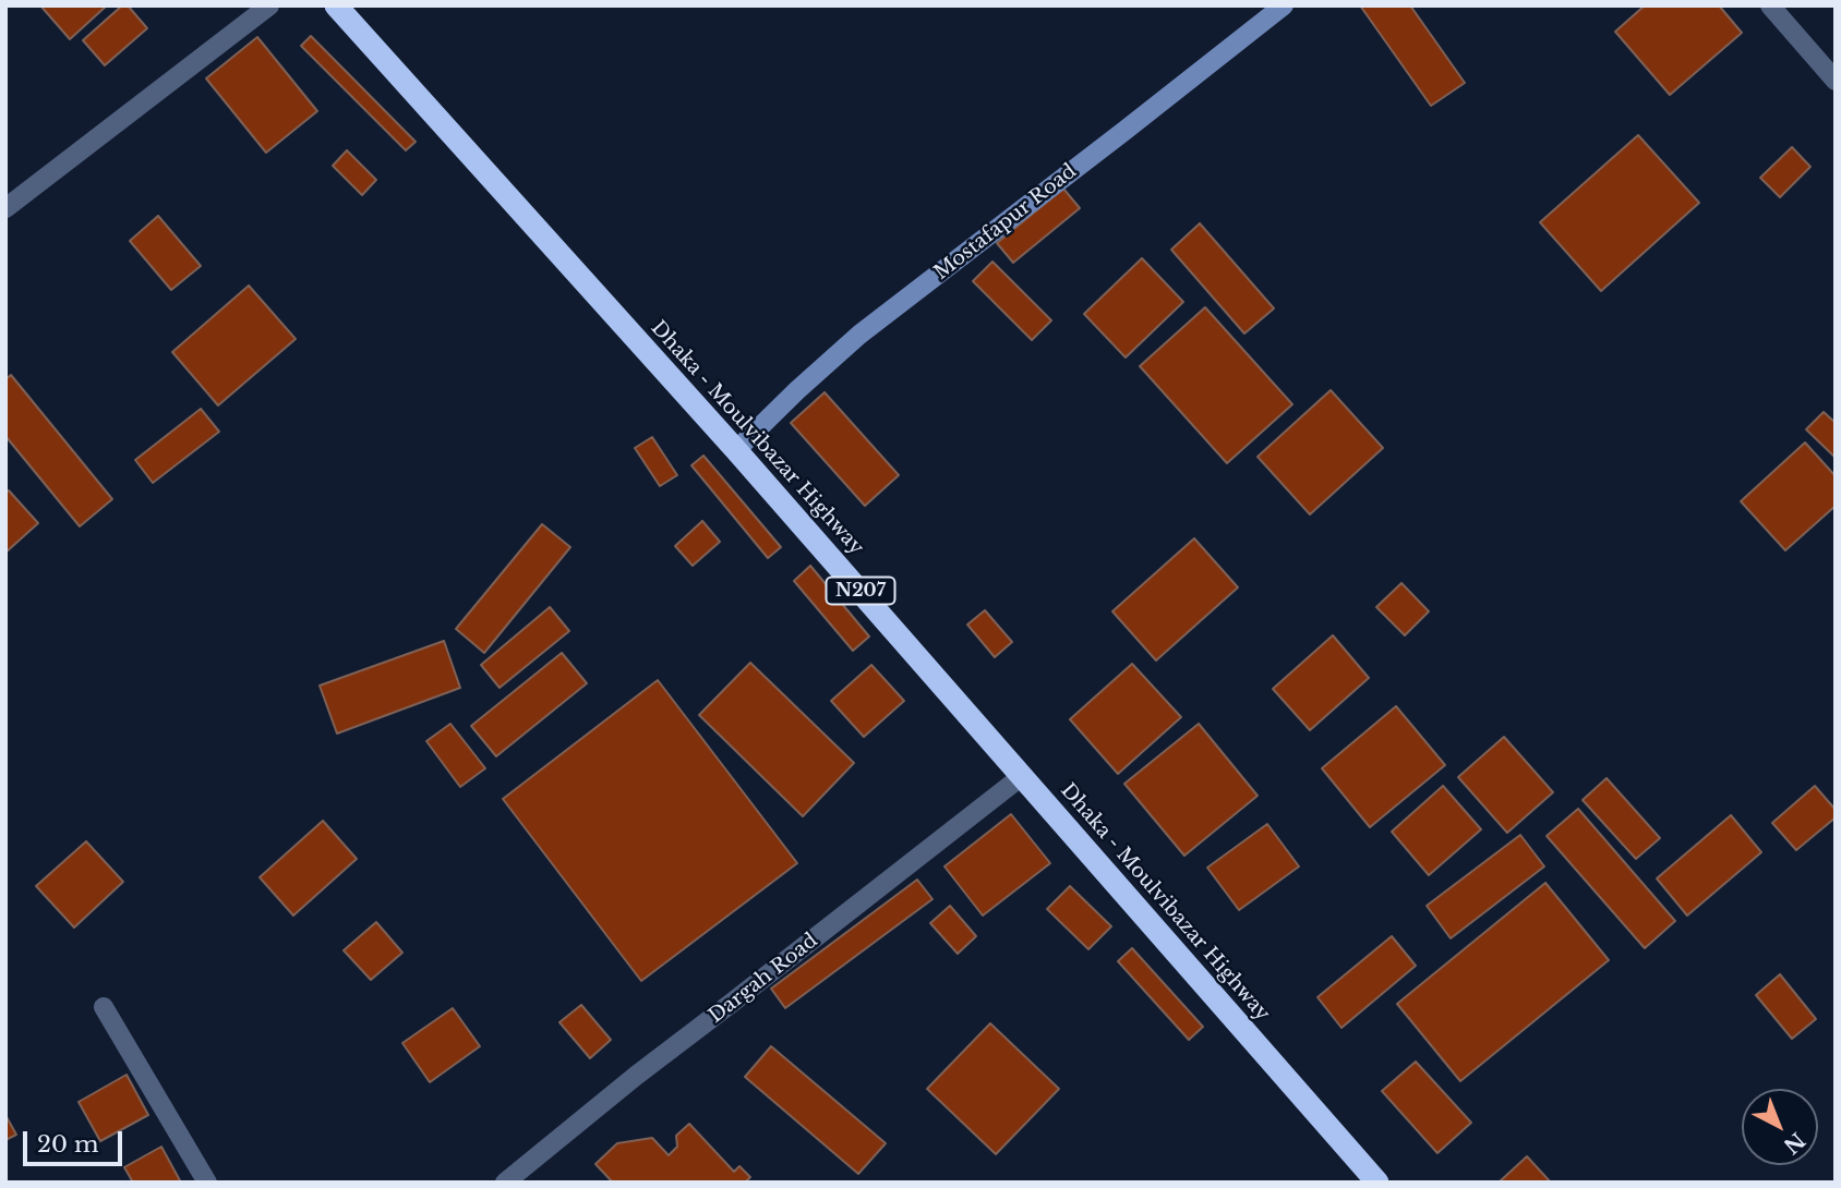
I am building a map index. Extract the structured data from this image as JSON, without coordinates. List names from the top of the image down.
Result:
{
  "streets": {
    "highway": ["Dhaka - Moulvibazar Highway", "N207"],
    "street": ["Mostafapur Road", "Dargah Road"]
  },
  "crossings": [
    ["Mostafapur Road", "Dhaka - Moulvibazar Highway"],
    ["Dhaka - Moulvibazar Highway", "Dargah Road"]
  ],
  "scale_bar": "20 m",
  "north": "bottom right"
}
